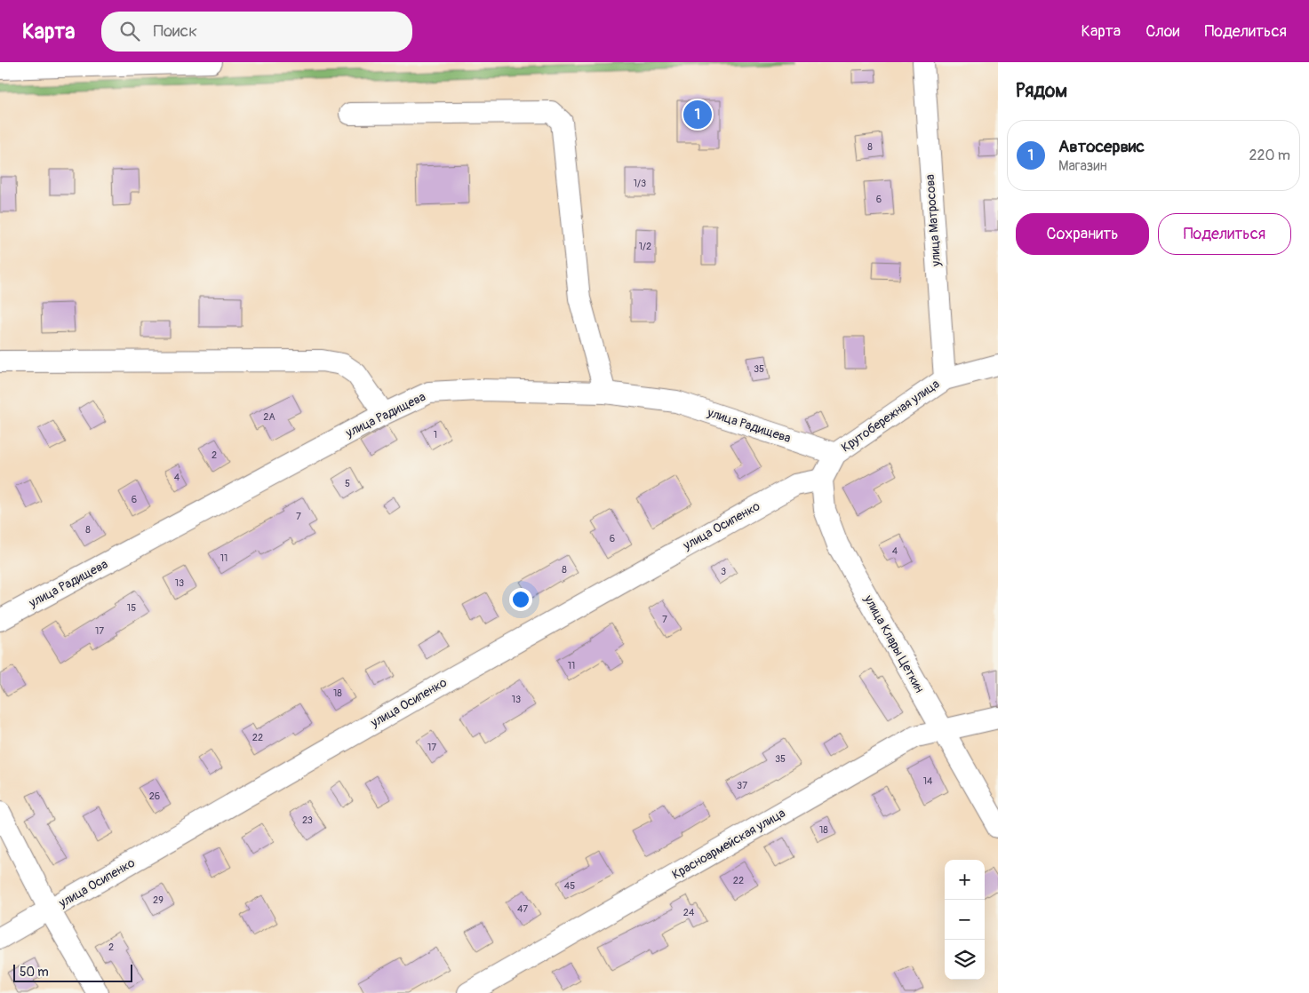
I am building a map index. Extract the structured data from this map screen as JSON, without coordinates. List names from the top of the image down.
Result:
{
  "streets": {
    "street": [
      "улица Матросова",
      "улица Радищева",
      "Крутобережная улица",
      "улица Осипенко",
      "улица Клары Цеткин",
      "Красноармейская улица"
    ]
  },
  "crossings": [
    ["улица Матросова", "Крутобережная улица"],
    ["улица Радищева", "Крутобережная улица"],
    ["улица Осипенко", "улица Клары Цеткин"],
    ["улица Клары Цеткин", "Красноармейская улица"]
  ],
  "house_numbers": [
    "8",
    "1/3",
    "6",
    "1/2",
    "35",
    "2А",
    "1",
    "2",
    "4",
    "5",
    "6",
    "7",
    "8",
    "6",
    "4",
    "11",
    "8",
    "3",
    "13",
    "15",
    "7",
    "17",
    "11",
    "18",
    "13",
    "22",
    "17",
    "35",
    "14",
    "37",
    "26",
    "23",
    "18",
    "22",
    "45",
    "29",
    "47",
    "24",
    "2"
  ],
  "scale_bar": "50 m",
  "page": {
    "header": "Карта",
    "search": "Поиск",
    "nav": ["Карта", "Слои", "Поделиться"],
    "heading": "Рядом",
    "pins": "1",
    "list": [
      {
        "mark": "1",
        "name": "Автосервис",
        "note": "Магазин",
        "value": "220 m"
      }
    ],
    "buttons": ["Сохранить", "Поделиться"],
    "map_buttons": ["+", "−"],
    "scale": "50 m"
  }
}
